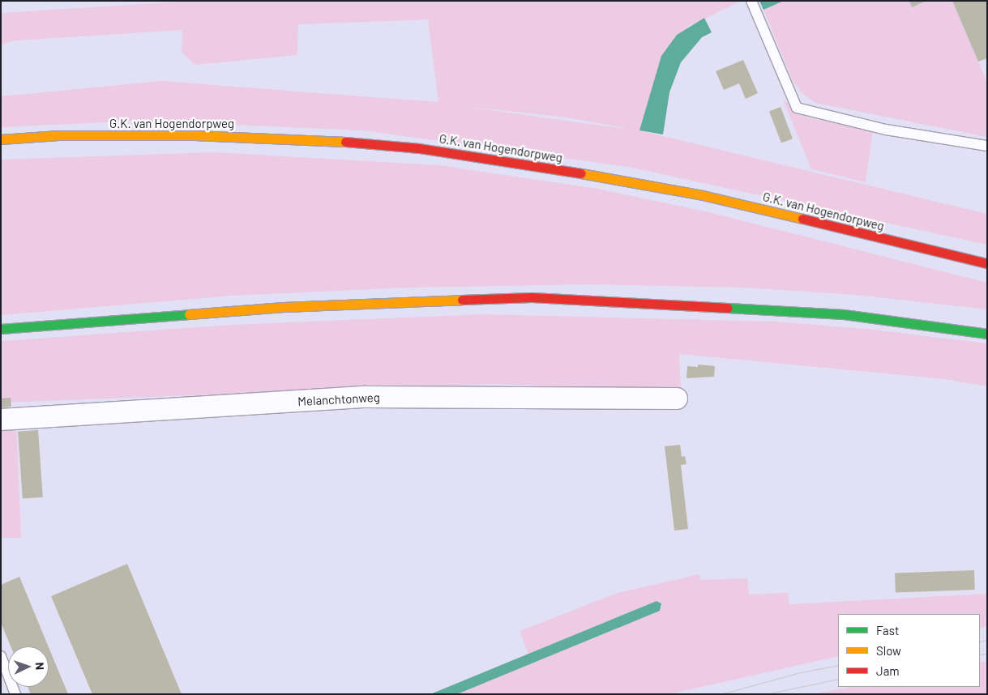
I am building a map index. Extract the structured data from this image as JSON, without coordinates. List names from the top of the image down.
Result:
{
  "streets": {
    "main road": ["G.K. van Hogendorpweg"],
    "street": ["Melanchtonweg"]
  },
  "legend": ["Fast", "Slow", "Jam"],
  "north": "right"
}
